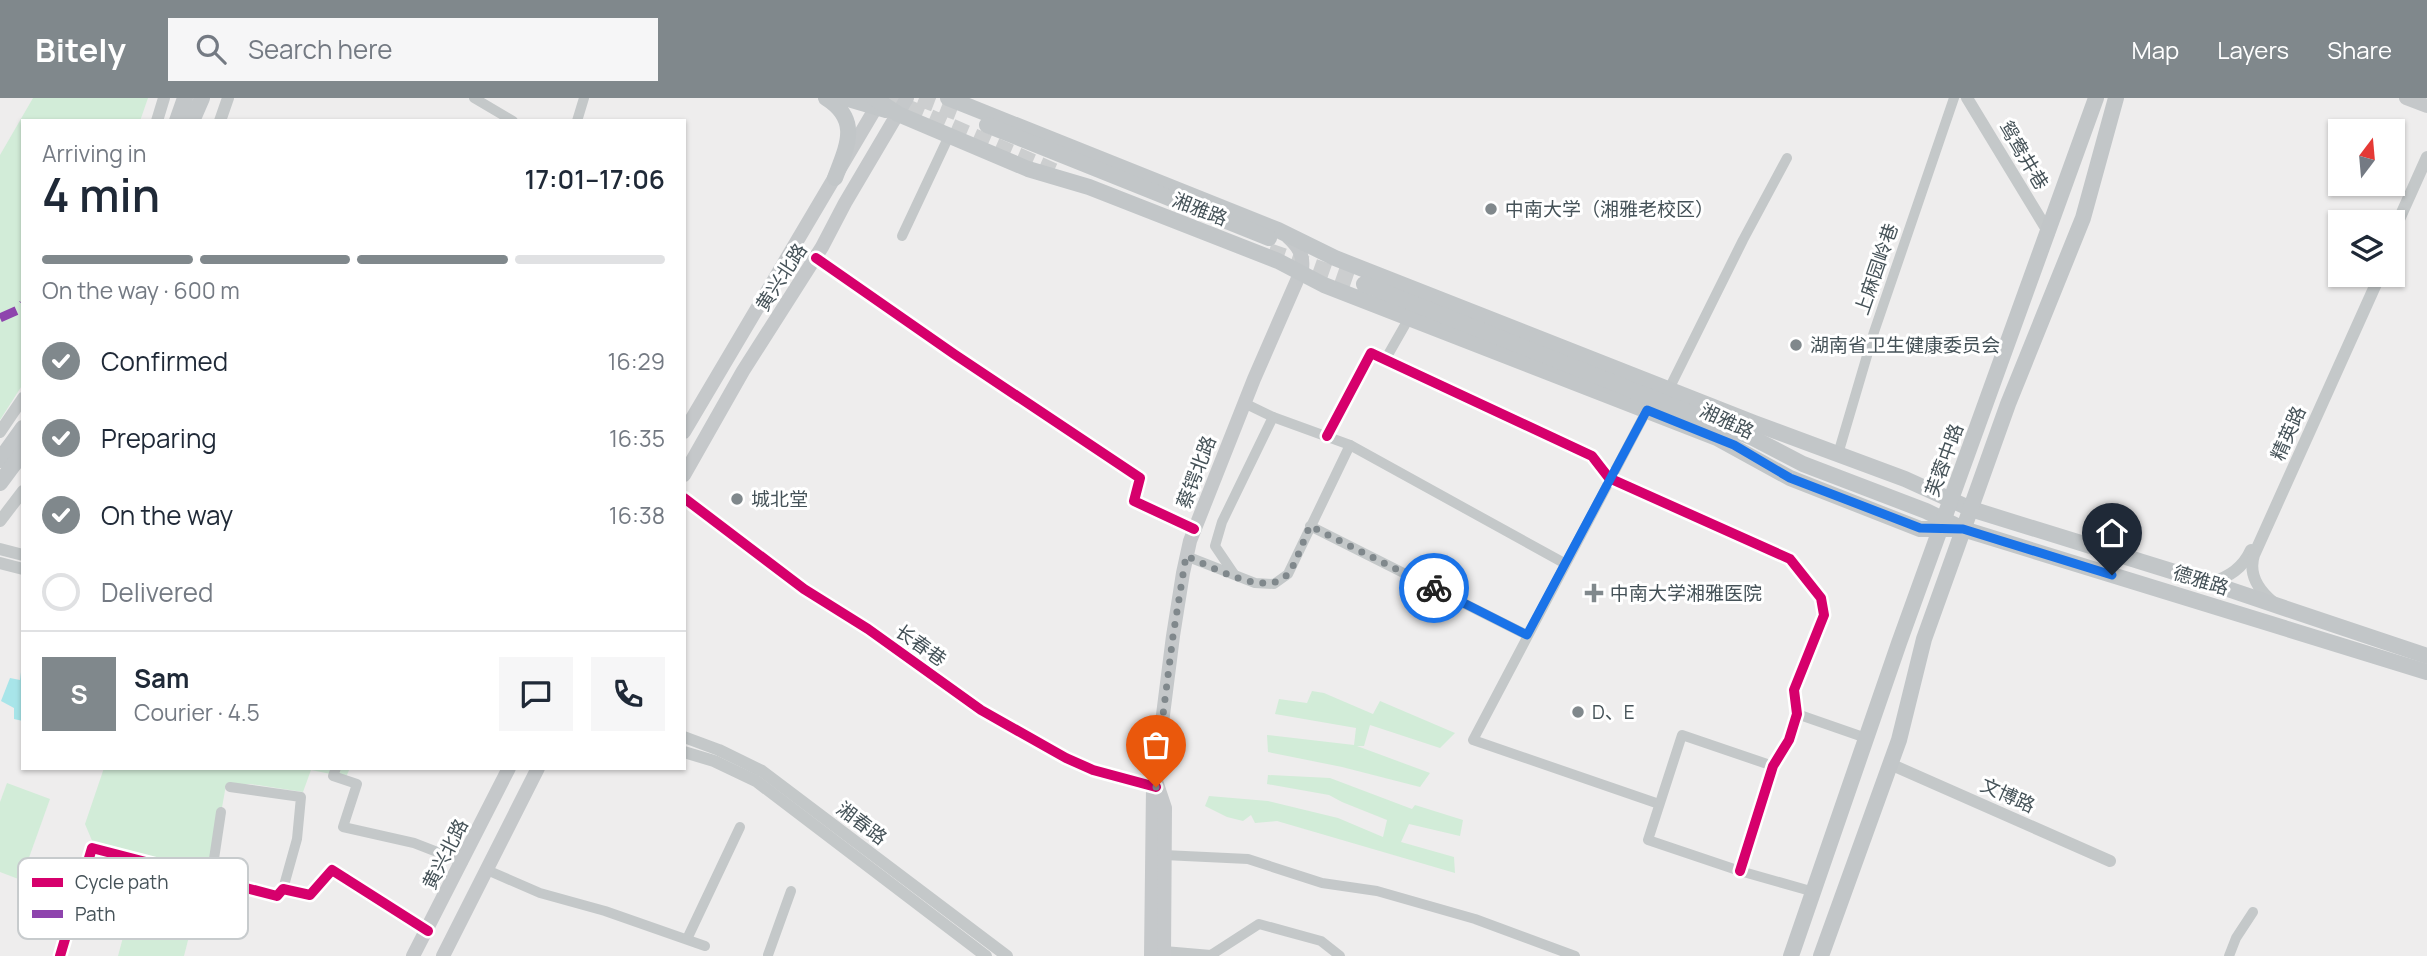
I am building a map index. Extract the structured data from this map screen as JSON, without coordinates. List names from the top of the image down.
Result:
{
  "streets": {
    "main road": [
      "湘雅路",
      "黄兴北路",
      "芙蓉中路",
      "蔡锷北路",
      "德雅路"
    ],
    "street": [
      "鸳鸯井巷",
      "上麻园岭巷",
      "精英路",
      "长春巷",
      "文博路",
      "湘春路"
    ]
  },
  "crossings": [
    ["鸳鸯井巷", "芙蓉中路"],
    ["湘雅路", "上麻园岭巷"],
    ["湘雅路", "黄兴北路"],
    ["湘雅路", "芙蓉中路"],
    ["湘雅路", "蔡锷北路"],
    ["湘雅路", "德雅路"],
    ["精英路", "德雅路"],
    ["蔡锷北路", "长春巷"]
  ],
  "places": {
    "other": [
      "中南大学（湘雅老校区）",
      "湖南省卫生健康委员会",
      "城北堂",
      "D、E"
    ],
    "health": ["中南大学湘雅医院"]
  },
  "legend": ["Cycle path", "Path"],
  "north": "top",
  "page": {
    "header": "Bitely",
    "search": "Search here",
    "nav": ["Map", "Layers", "Share"],
    "heading": ["4 min", "Arriving in", "17:01–17:06"],
    "panel": ["Sam", "Courier · 4.5"],
    "bar": "On the way · 600 m",
    "list": [
      ["Confirmed", "16:29"],
      ["Preparing", "16:35"],
      ["On the way", "16:38"],
      "Delivered"
    ],
    "round": "S"
  }
}
